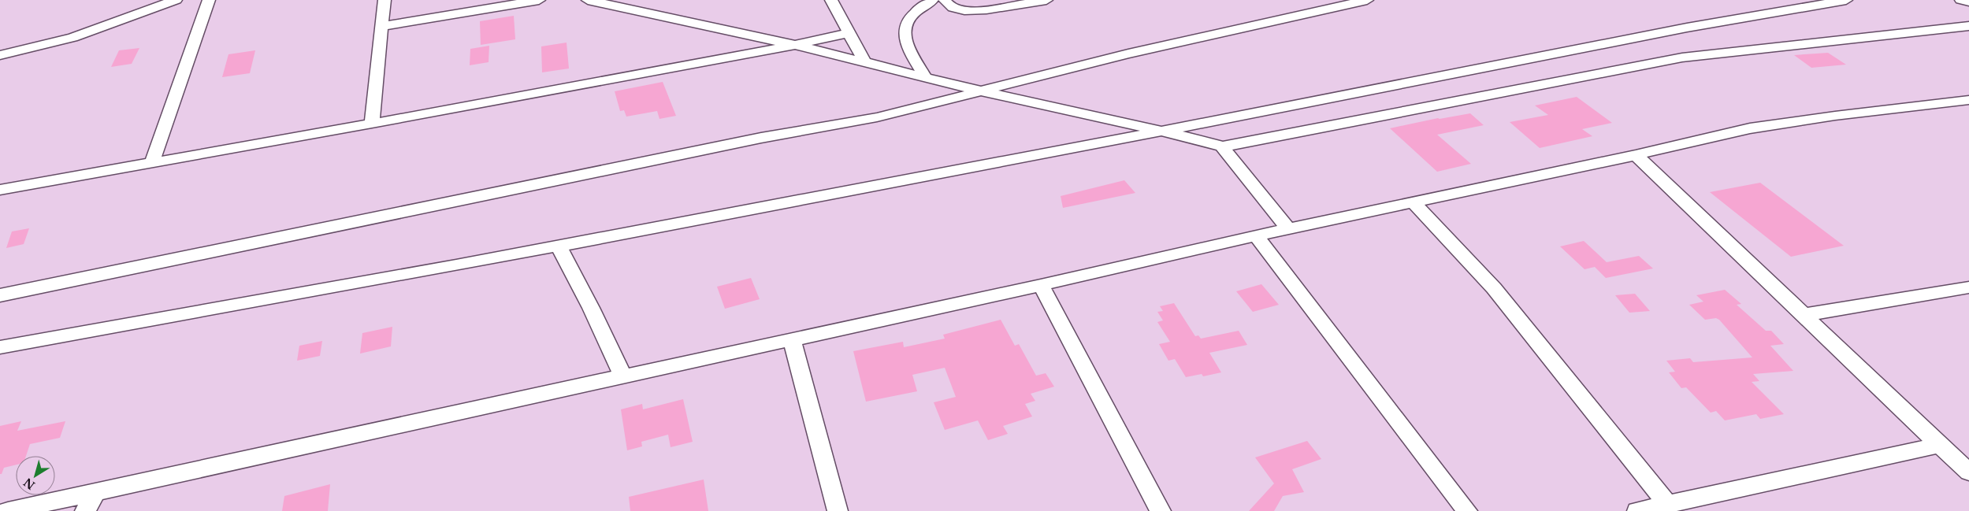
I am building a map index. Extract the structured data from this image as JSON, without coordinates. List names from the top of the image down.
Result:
{
  "north": "bottom left"
}
